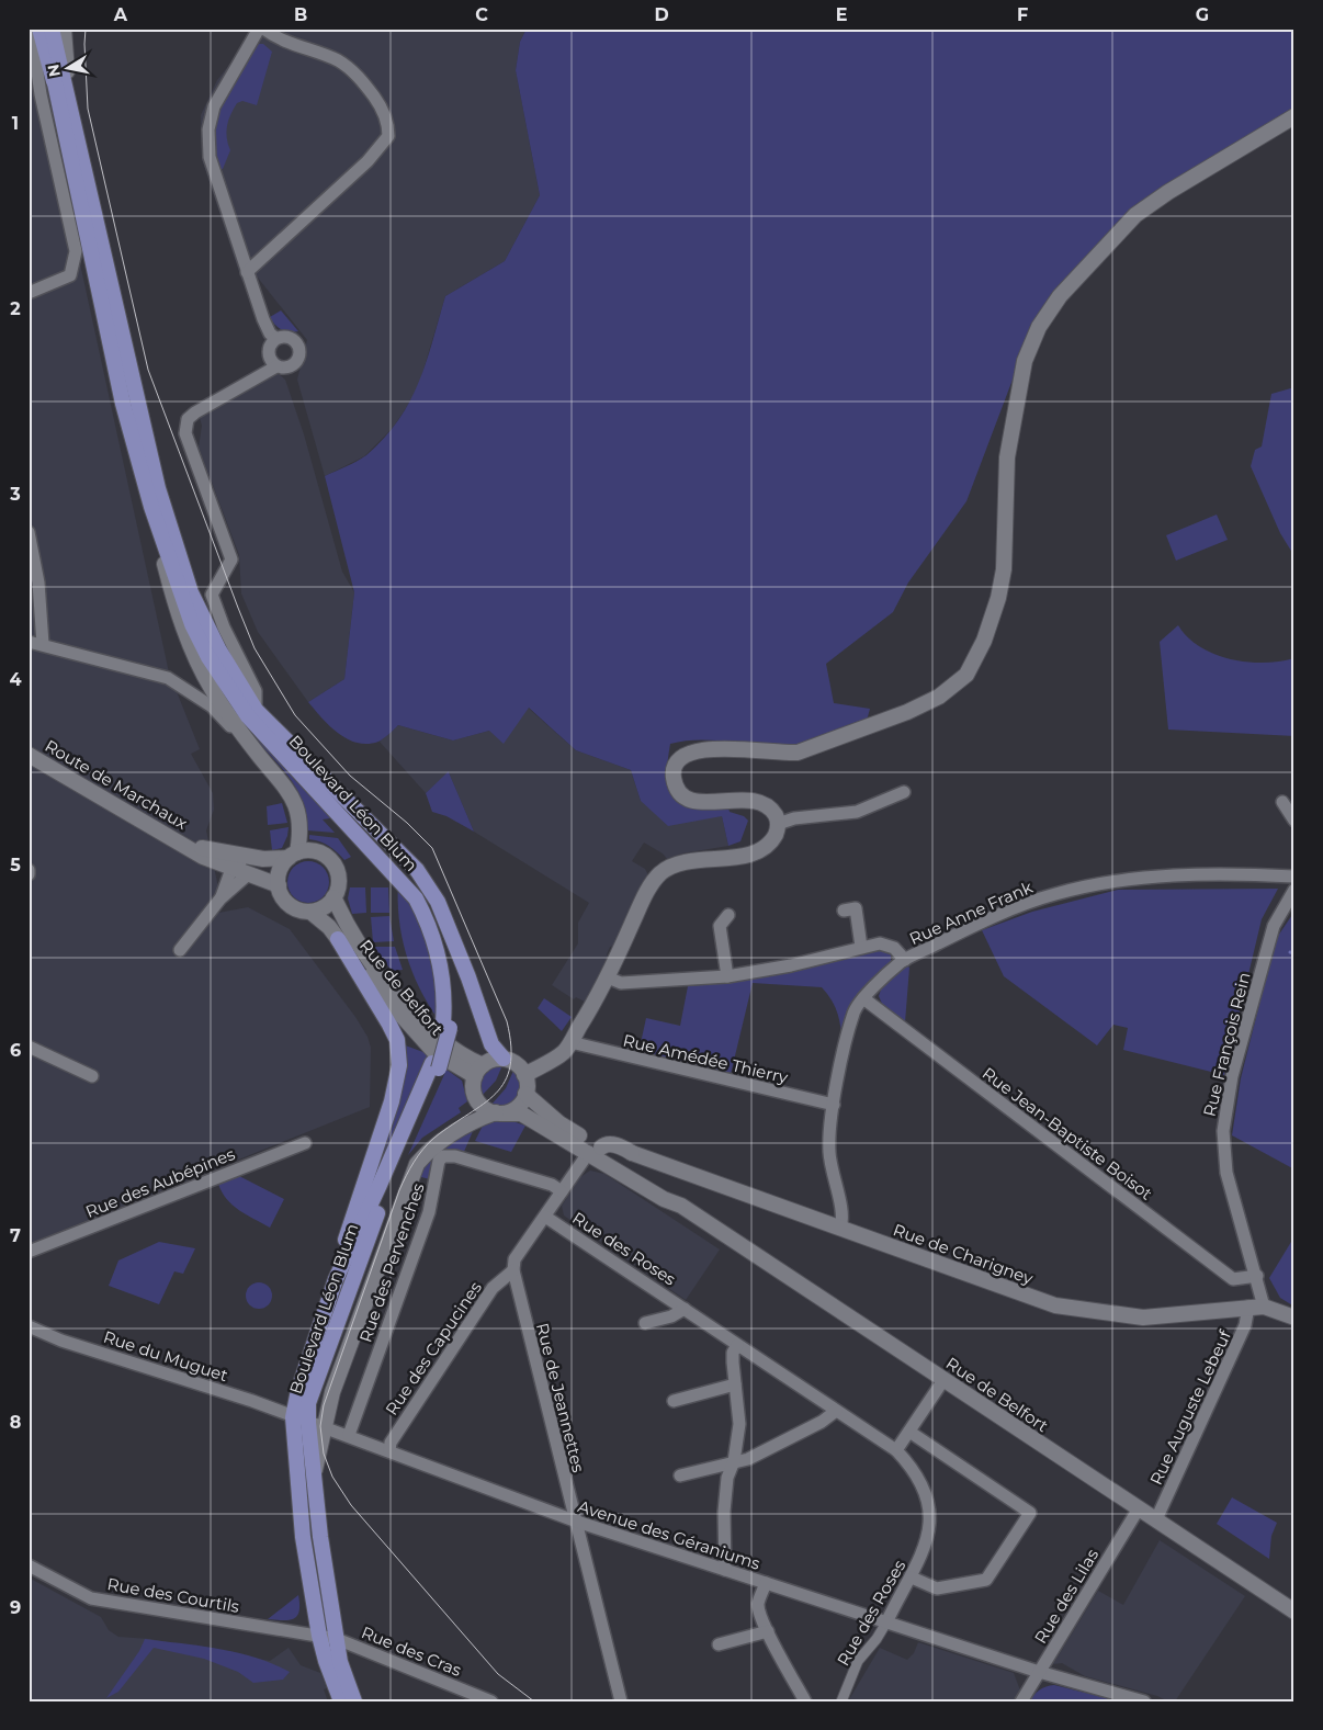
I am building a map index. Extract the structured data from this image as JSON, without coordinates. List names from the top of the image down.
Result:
{
  "streets": {
    "main road": [
      "Route de Marchaux",
      "Boulevard Léon Blum",
      "Rue de Belfort",
      "Rue de Charigney"
    ],
    "street": [
      "Rue Anne Frank",
      "Rue François Rein",
      "Rue Amédée Thierry",
      "Rue Jean-Baptiste Boisot",
      "Rue des Aubépines",
      "Rue des Roses",
      "Rue des Pervenches",
      "Rue des Capucines",
      "Rue du Muguet",
      "Rue de Jeannettes",
      "Rue Auguste Lebeuf",
      "Avenue des Géraniums",
      "Rue des Courtils",
      "Rue des Lilas",
      "Rue des Cras"
    ]
  },
  "crossings": [
    ["Route de Marchaux", "Rue de Belfort"],
    ["Boulevard Léon Blum", "Rue du Muguet"],
    ["Boulevard Léon Blum", "Avenue des Géraniums"],
    ["Boulevard Léon Blum", "Rue des Courtils"],
    ["Boulevard Léon Blum", "Rue des Cras"],
    ["Rue de Belfort", "Rue de Charigney"],
    ["Rue de Belfort", "Rue Auguste Lebeuf"],
    ["Rue de Belfort", "Rue des Lilas"],
    ["Rue François Rein", "Rue Jean-Baptiste Boisot"],
    ["Rue François Rein", "Rue de Charigney"],
    ["Rue François Rein", "Rue Auguste Lebeuf"],
    ["Rue des Roses", "Avenue des Géraniums"],
    ["Rue de Charigney", "Rue Auguste Lebeuf"],
    ["Rue des Pervenches", "Avenue des Géraniums"],
    ["Rue des Capucines", "Rue de Jeannettes"],
    ["Rue des Capucines", "Avenue des Géraniums"],
    ["Rue du Muguet", "Avenue des Géraniums"],
    ["Rue de Jeannettes", "Avenue des Géraniums"],
    ["Avenue des Géraniums", "Rue des Lilas"],
    ["Rue des Courtils", "Rue des Cras"]
  ],
  "north": "left",
  "grid": {
    "columns": [
      "A",
      "B",
      "C",
      "D",
      "E",
      "F",
      "G"
    ],
    "rows": [
      "1",
      "2",
      "3",
      "4",
      "5",
      "6",
      "7",
      "8",
      "9"
    ]
  }
}
